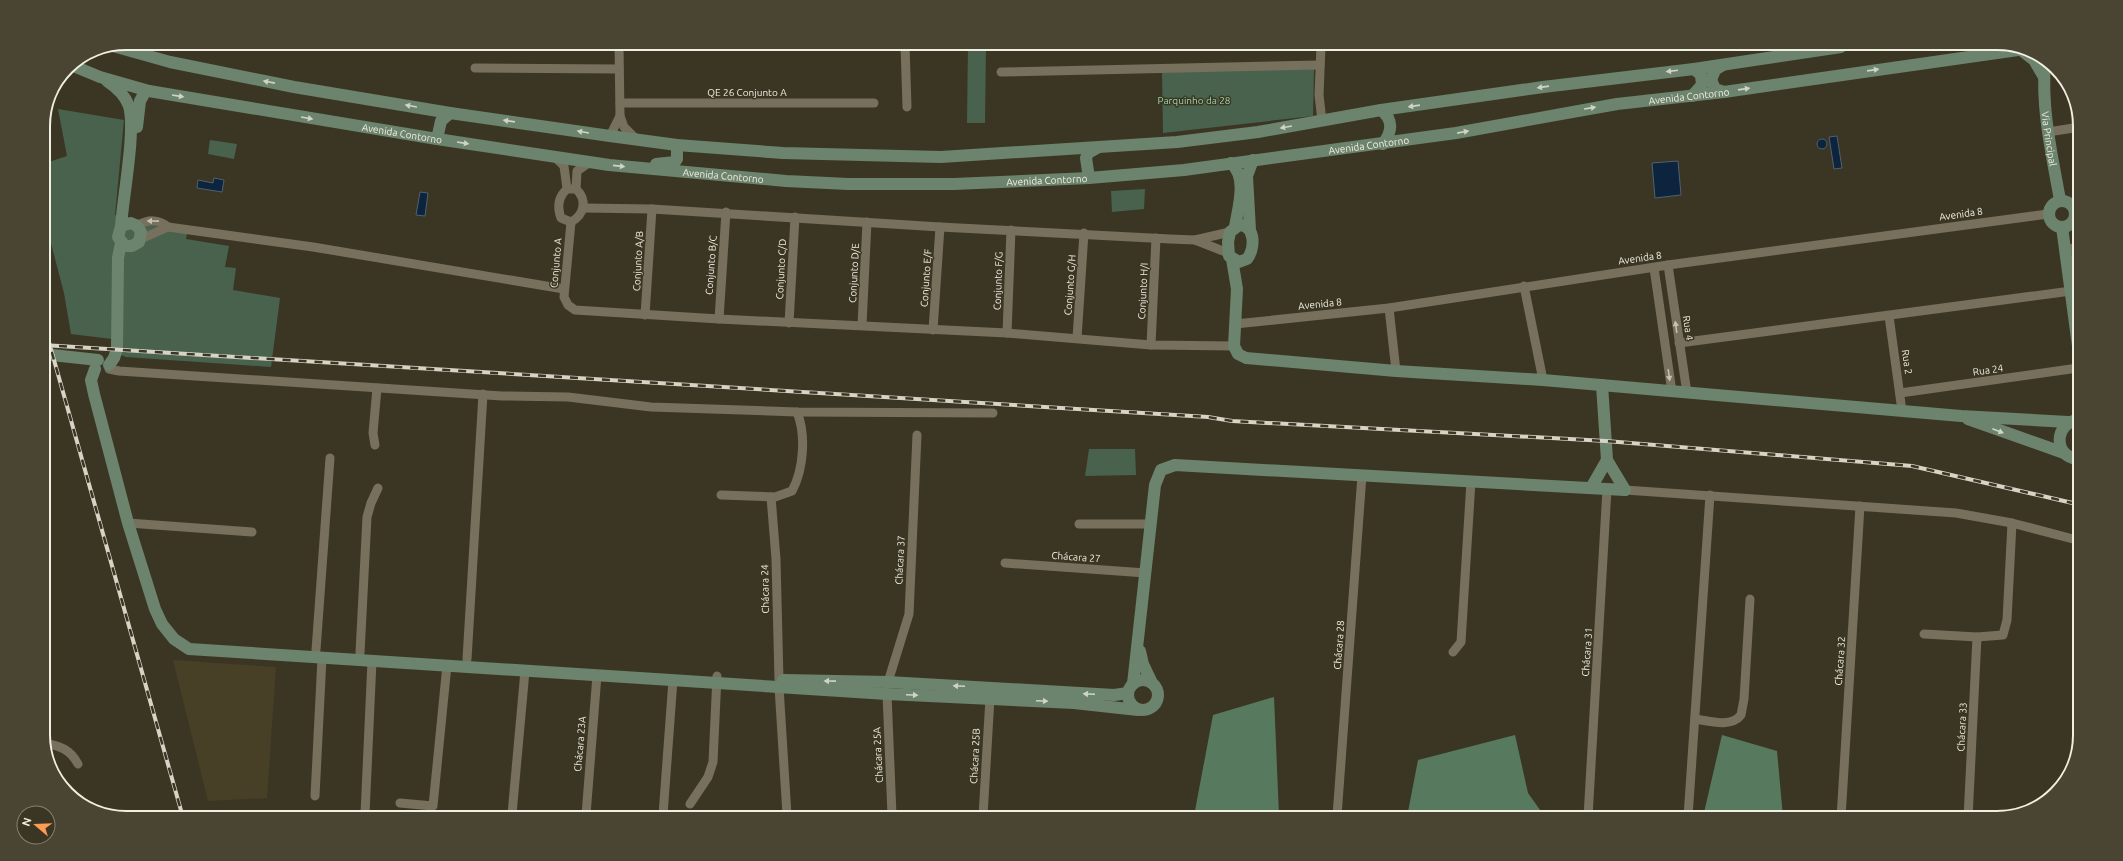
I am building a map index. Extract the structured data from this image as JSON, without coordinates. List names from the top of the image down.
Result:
{
  "streets": {
    "street": [
      "QE 26 Conjunto A",
      "Avenida Contorno",
      "Via Principal",
      "Avenida 8",
      "Conjunto A/B",
      "Conjunto A",
      "Conjunto B/C",
      "Conjunto C/D",
      "Conjunto D/E",
      "Conjunto E/F",
      "Conjunto F/G",
      "Conjunto G/H",
      "Conjunto H/I",
      "Rua 4",
      "Rua 2",
      "Rua 24",
      "Chácara 27",
      "Chácara 37",
      "Chácara 24",
      "Chácara 28",
      "Chácara 31",
      "Chácara 32",
      "Chácara 33",
      "Chácara 23A",
      "Chácara 25A",
      "Chácara 25B"
    ]
  },
  "crossings": [
    ["Avenida 8", "Rua 4"],
    ["Conjunto A/B", "Conjunto A"],
    ["Rua 2", "Rua 24"],
    ["Chácara 37", "Chácara 25A"]
  ],
  "parks": ["Parquinho da 28"],
  "north": "left"
}
